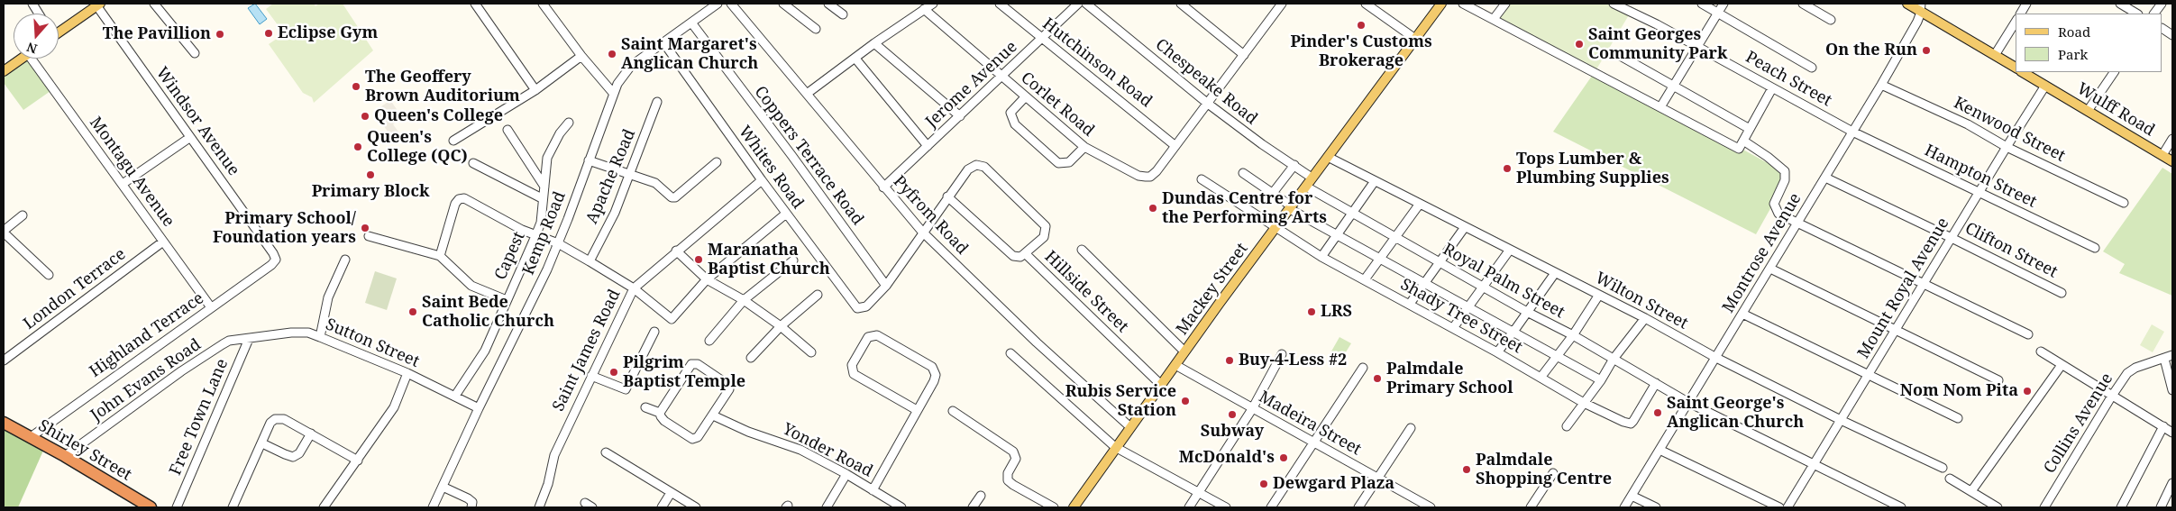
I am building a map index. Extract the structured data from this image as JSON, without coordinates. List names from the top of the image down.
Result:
{
  "streets": {
    "highway": ["Shirley Street"],
    "main road": ["Wulff Road", "Mackey Street"],
    "street": [
      "Hutchinson Road",
      "Peach Street",
      "Chespeake Road",
      "Jerome Avenue",
      "Corlet Road",
      "Windsor Avenue",
      "Kenwood Street",
      "Coppers Terrace Road",
      "Whites Road",
      "Montagu Avenue",
      "Apache Road",
      "Hampton Street",
      "Pyfrom Road",
      "Kemp Road",
      "Clifton Street",
      "Montrose Avenue",
      "Capest",
      "Royal Palm Street",
      "Mount Royal Avenue",
      "London Terrace",
      "Hillside Street",
      "Wilton Street",
      "Shady Tree Street",
      "Highland Terrace",
      "Sutton Street",
      "Saint James Road",
      "John Evans Road",
      "Free Town Lane",
      "Madeira Street",
      "Collins Avenue",
      "Yonder Road"
    ]
  },
  "crossings": [
    ["Hutchinson Road", "Jerome Avenue"],
    ["Hutchinson Road", "Corlet Road"],
    ["Peach Street", "Hampton Street"],
    ["Peach Street", "Montrose Avenue"],
    ["Chespeake Road", "Mackey Street"],
    ["Jerome Avenue", "Corlet Road"],
    ["Jerome Avenue", "Pyfrom Road"],
    ["Wulff Road", "Mount Royal Avenue"],
    ["Windsor Avenue", "Highland Terrace"],
    ["Kenwood Street", "Montrose Avenue"],
    ["Kenwood Street", "Mount Royal Avenue"],
    ["Coppers Terrace Road", "Whites Road"],
    ["Coppers Terrace Road", "Kemp Road"],
    ["Whites Road", "Kemp Road"],
    ["Whites Road", "Saint James Road"],
    ["Montagu Avenue", "London Terrace"],
    ["Montagu Avenue", "Highland Terrace"],
    ["Hampton Street", "Montrose Avenue"],
    ["Hampton Street", "Mount Royal Avenue"],
    ["Pyfrom Road", "Mackey Street"],
    ["Kemp Road", "Sutton Street"],
    ["Clifton Street", "Montrose Avenue"],
    ["Clifton Street", "Mount Royal Avenue"],
    ["Montrose Avenue", "Royal Palm Street"],
    ["Montrose Avenue", "Wilton Street"],
    ["Capest", "Sutton Street"],
    ["Royal Palm Street", "Mount Royal Avenue"],
    ["Royal Palm Street", "Mackey Street"],
    ["Royal Palm Street", "Shady Tree Street"],
    ["Mount Royal Avenue", "Wilton Street"],
    ["Mackey Street", "Hillside Street"],
    ["Mackey Street", "Wilton Street"],
    ["Mackey Street", "Shady Tree Street"],
    ["Mackey Street", "Madeira Street"],
    ["Highland Terrace", "Shirley Street"],
    ["Sutton Street", "John Evans Road"],
    ["Sutton Street", "Free Town Lane"],
    ["John Evans Road", "Free Town Lane"],
    ["John Evans Road", "Shirley Street"]
  ],
  "places": [
    "Pinder's Customs Brokerage",
    "Eclipse Gym",
    "The Pavillion",
    "Saint Georges Community Park",
    "On the Run",
    "Saint Margaret's Anglican Church",
    "The Geoffery Brown Auditorium",
    "Queen's College",
    "Queen's College (QC)",
    "Tops Lumber & Plumbing Supplies",
    "Primary Block",
    "Dundas Centre for the Performing Arts",
    "Primary School/ Foundation years",
    "Maranatha Baptist Church",
    "Saint Bede Catholic Church",
    "LRS",
    "Buy-4-Less #2",
    "Pilgrim Baptist Temple",
    "Palmdale Primary School",
    "Nom Nom Pita",
    "Rubis Service Station",
    "Saint George's Anglican Church",
    "Subway",
    "McDonald's",
    "Palmdale Shopping Centre",
    "Dewgard Plaza"
  ],
  "legend": ["Road", "Park"],
  "north": "bottom"
}
